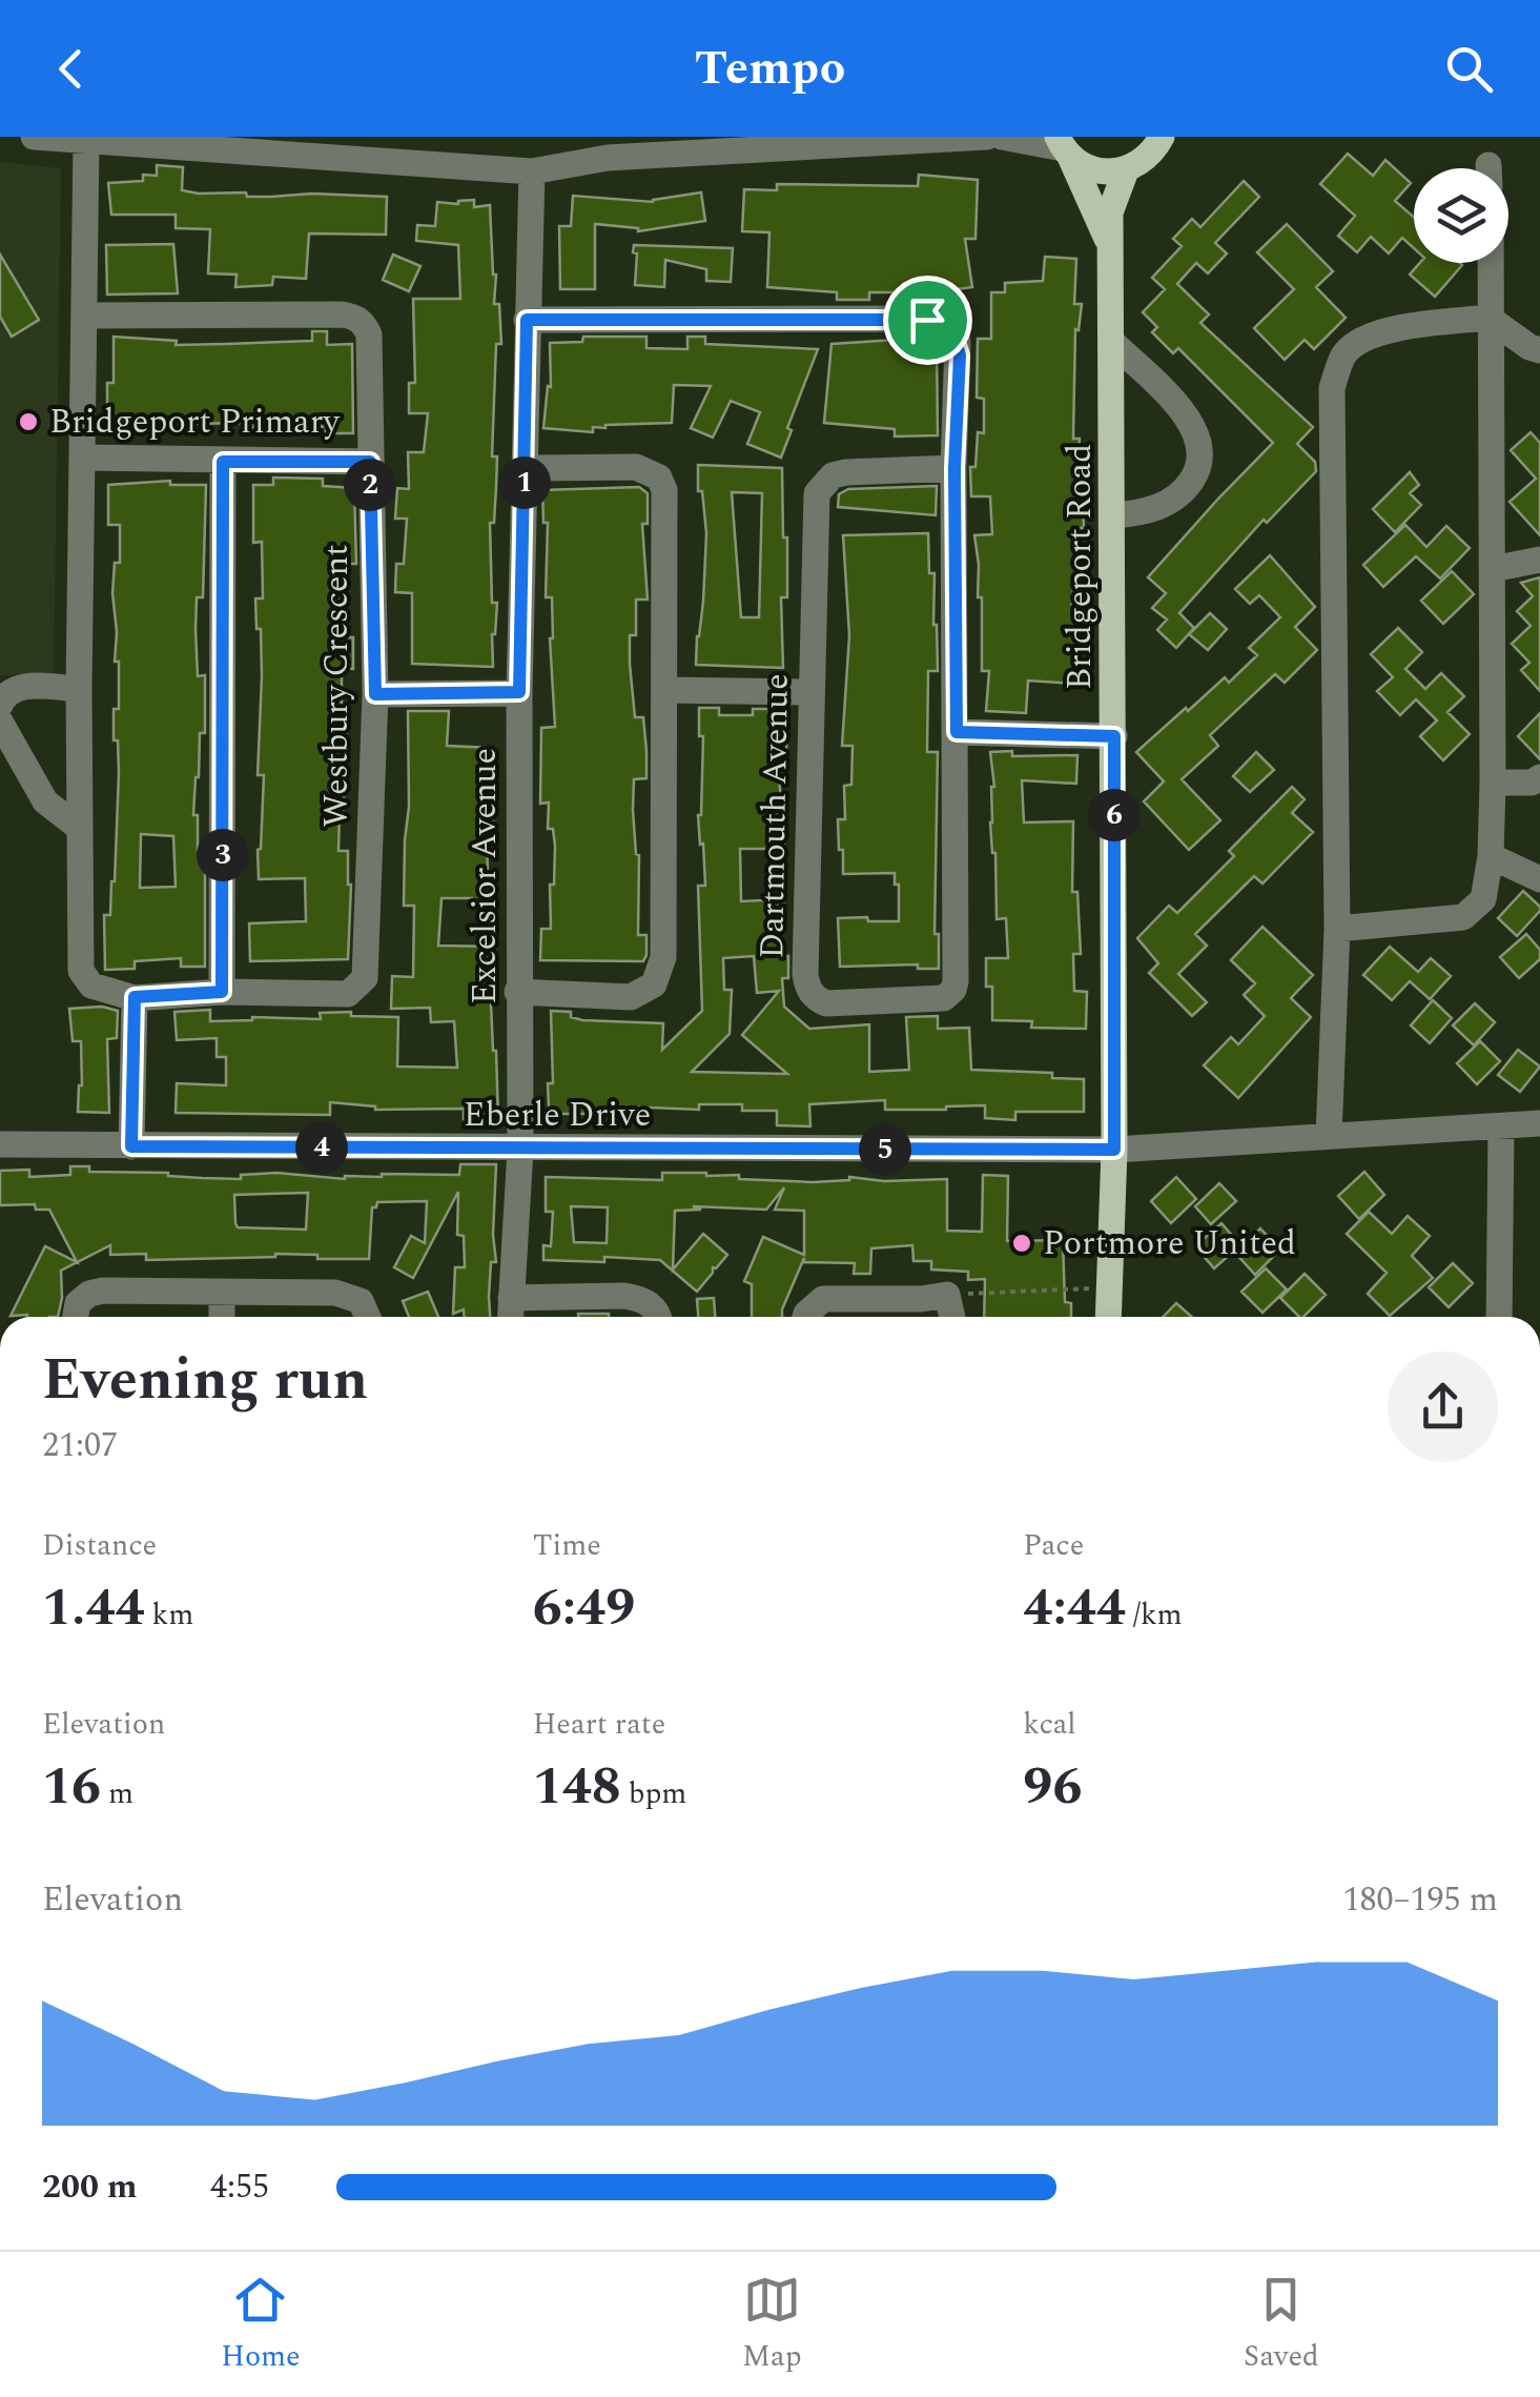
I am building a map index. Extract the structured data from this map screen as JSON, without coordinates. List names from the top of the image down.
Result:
{
  "streets": {
    "main road": ["Bridgeport Road"],
    "street": [
      "Westbury Crescent",
      "Dartmouth Avenue",
      "Excelsior Avenue",
      "Eberle Drive"
    ]
  },
  "crossings": [
    ["Bridgeport Road", "Eberle Drive"],
    ["Dartmouth Avenue", "Excelsior Avenue"],
    ["Excelsior Avenue", "Eberle Drive"]
  ],
  "places": ["Bridgeport Primary", "Portmore United"],
  "page": {
    "header": "Tempo",
    "pins": [
      "1",
      "2",
      "6",
      "3",
      "4",
      "5"
    ],
    "heading": ["Evening run", "21:07"],
    "stats": [
      ["Distance", "1.44 km"],
      ["Time", "6:49"],
      ["Pace", "4:44 /km"],
      ["Elevation", "16 m"],
      ["Heart rate", "148 bpm"],
      ["kcal", "96"]
    ],
    "chart": ["Elevation", "180–195 m"],
    "list": [
      {
        "name": "200 m",
        "note": "4:55"
      }
    ],
    "tabs": ["Home", "Map", "Saved"]
  }
}
